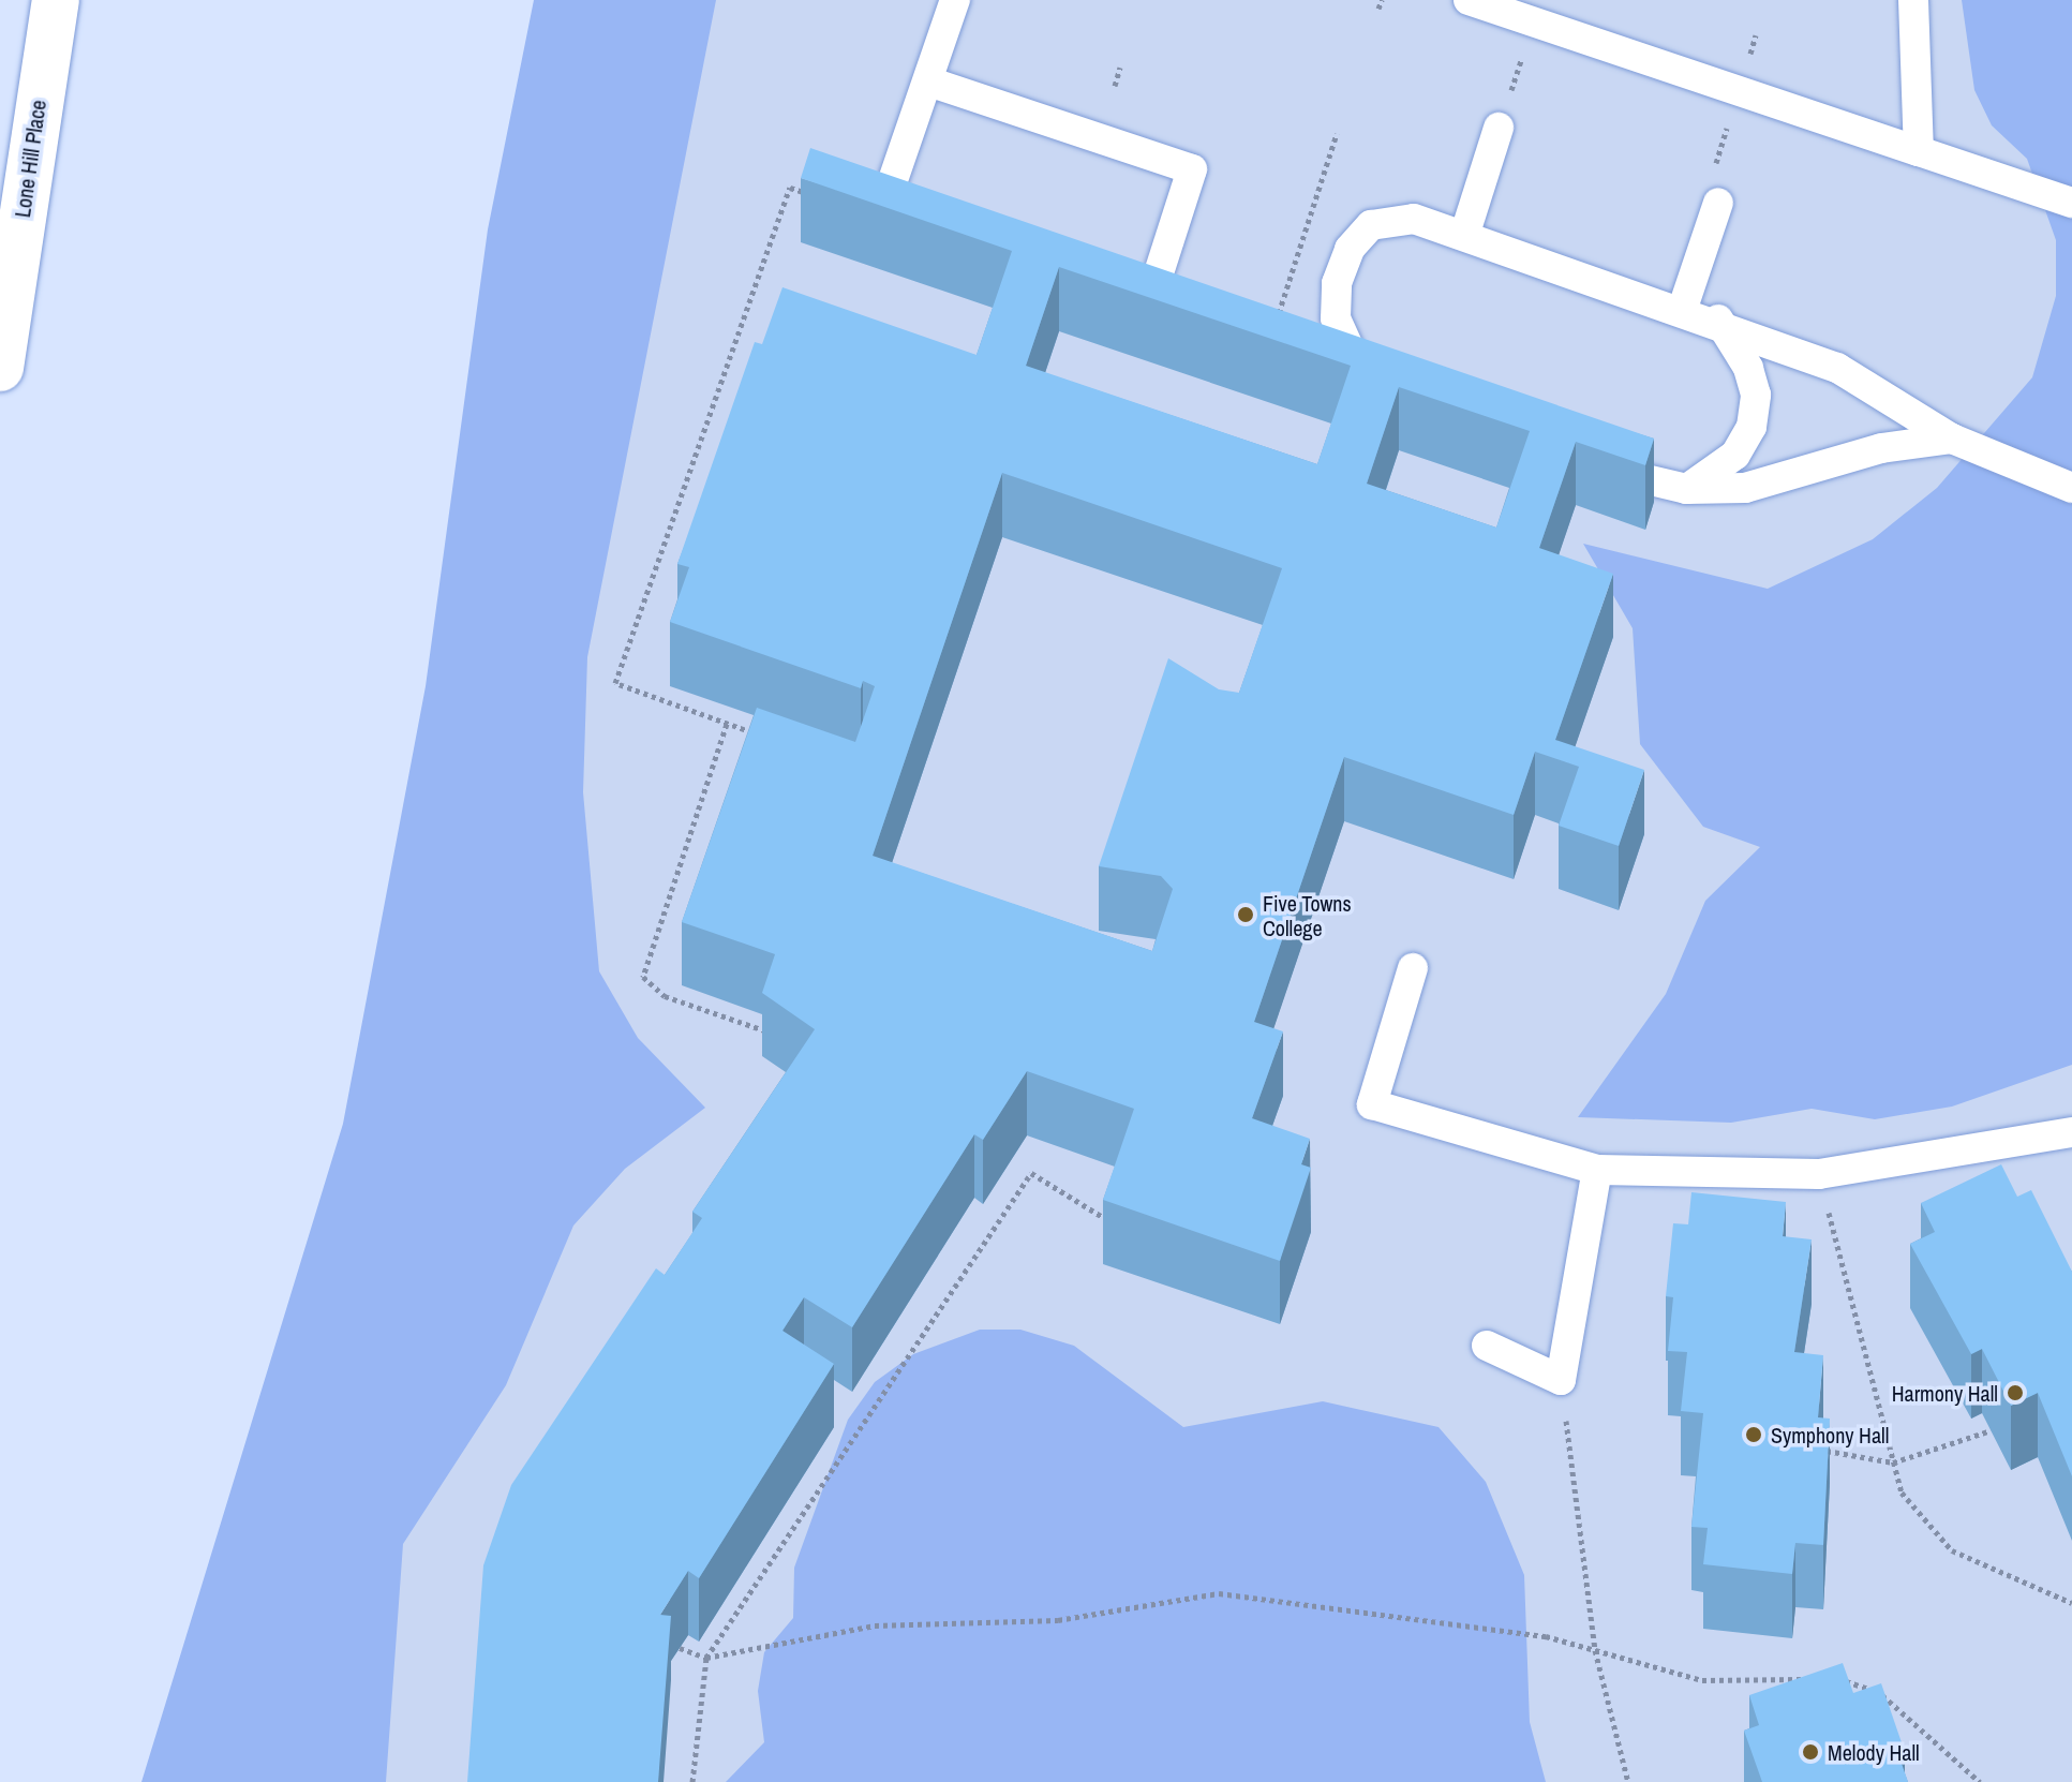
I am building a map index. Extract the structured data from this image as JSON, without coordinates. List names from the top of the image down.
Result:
{
  "streets": {
    "street": ["Lone Hill Place"]
  },
  "places": [
    "Five Towns College",
    "Harmony Hall",
    "Symphony Hall",
    "Melody Hall"
  ]
}
